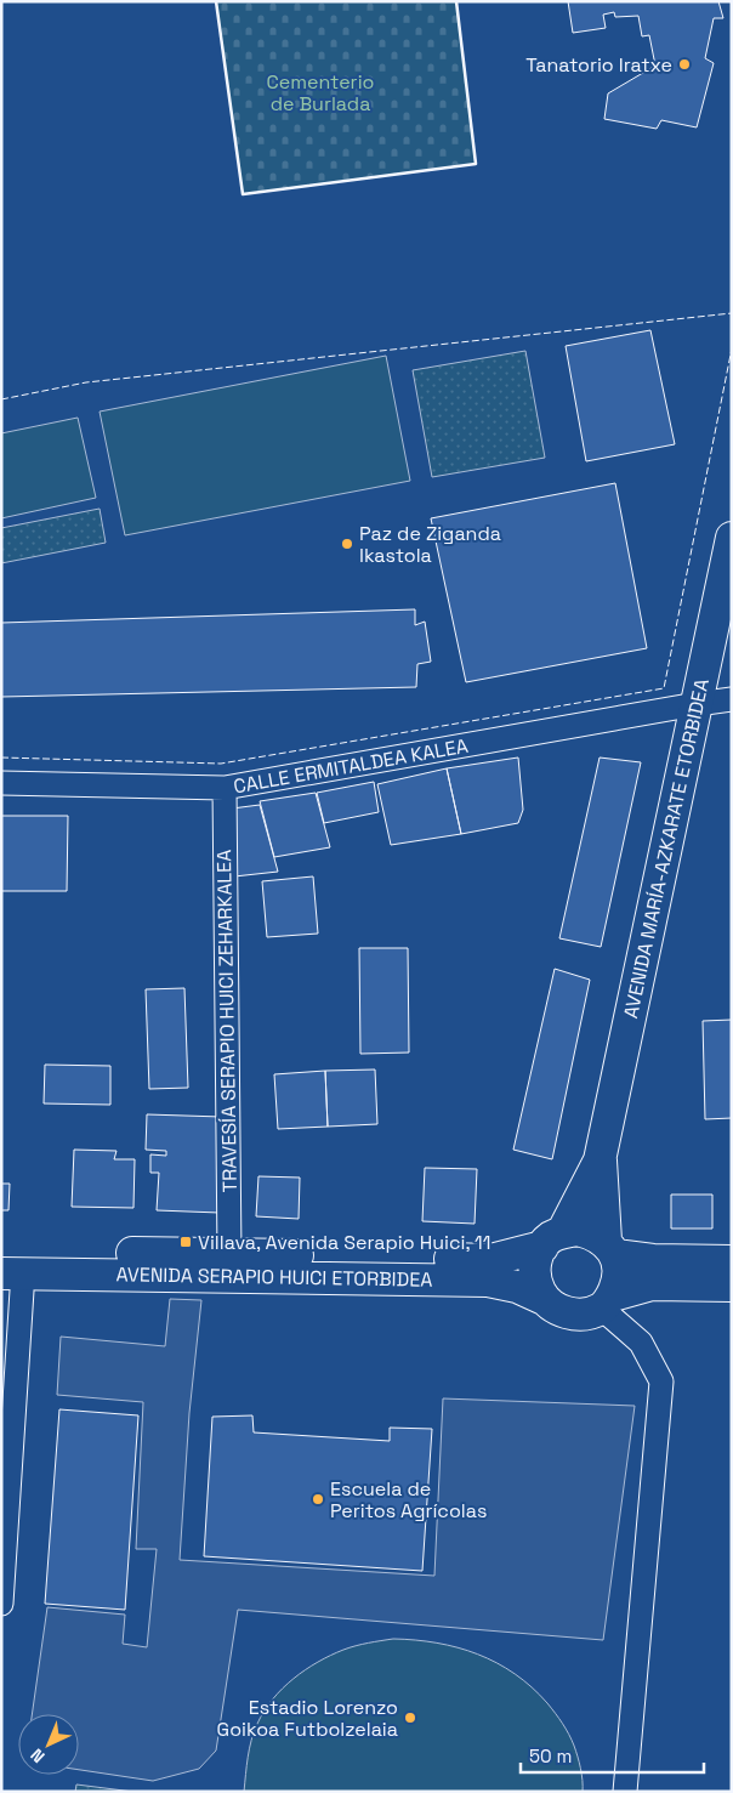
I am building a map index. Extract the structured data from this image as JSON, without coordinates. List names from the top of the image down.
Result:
{
  "streets": {
    "main road": ["AVENIDA MARÍA-AZKARATE ETORBIDEA", "AVENIDA SERAPIO HUICI ETORBIDEA"],
    "street": ["CALLE ERMITALDEA KALEA", "TRAVESÍA SERAPIO HUICI ZEHARKALEA"]
  },
  "crossings": [
    ["CALLE ERMITALDEA KALEA", "AVENIDA MARÍA-AZKARATE ETORBIDEA"],
    ["CALLE ERMITALDEA KALEA", "TRAVESÍA SERAPIO HUICI ZEHARKALEA"],
    ["AVENIDA MARÍA-AZKARATE ETORBIDEA", "AVENIDA SERAPIO HUICI ETORBIDEA"],
    ["TRAVESÍA SERAPIO HUICI ZEHARKALEA", "AVENIDA SERAPIO HUICI ETORBIDEA"]
  ],
  "parks": ["Cementerio de Burlada"],
  "places": {
    "other": [
      "Tanatorio Iratxe",
      "Paz de Ziganda Ikastola",
      "Escuela de Peritos Agrícolas",
      "Estadio Lorenzo Goikoa Futbolzelaia"
    ],
    "transit": ["Villava, Avenida Serapio Huici, 11"]
  },
  "scale_bar": "50 m",
  "north": "bottom left"
}
